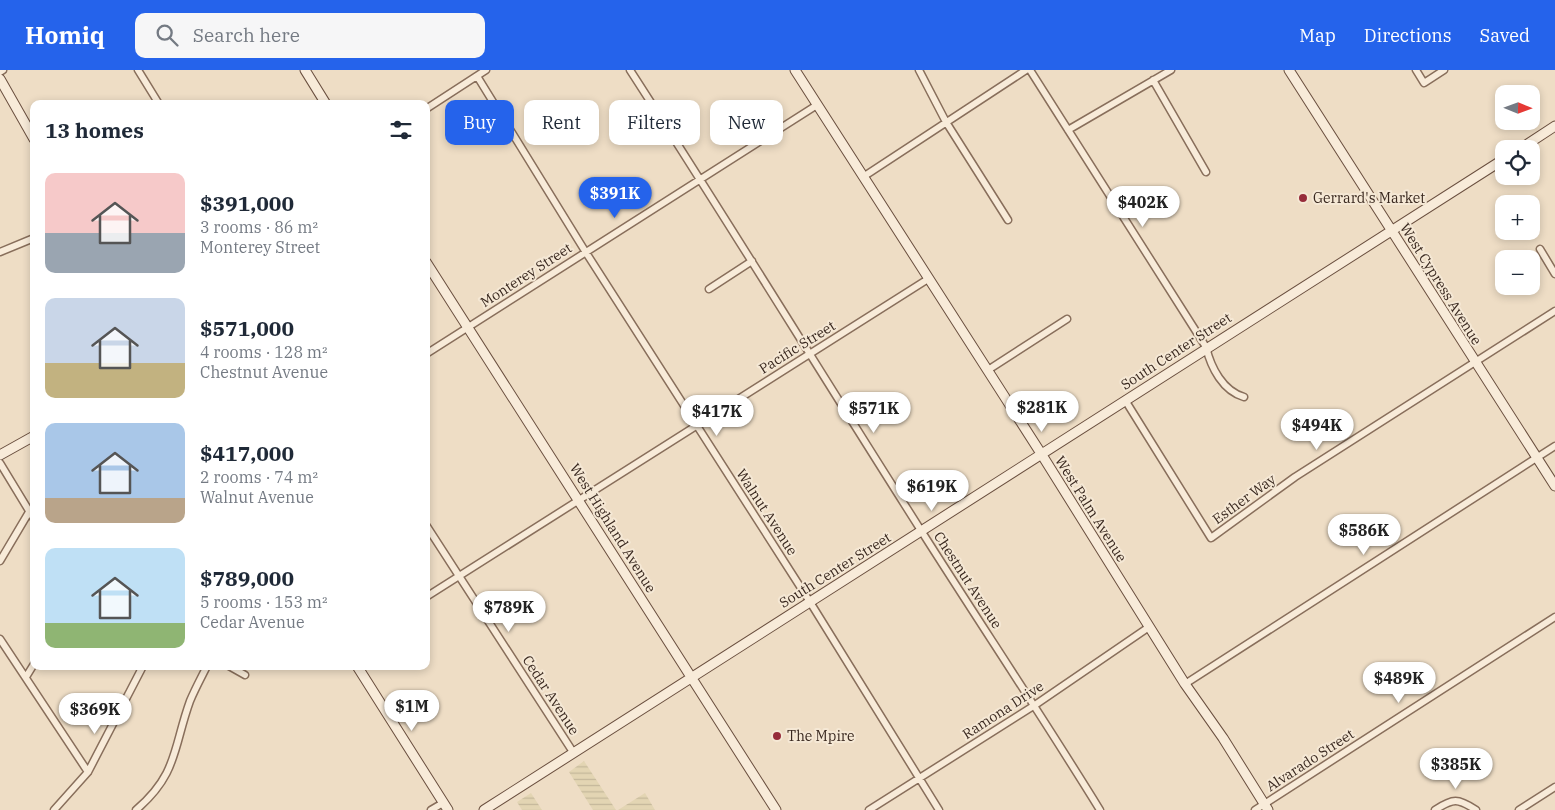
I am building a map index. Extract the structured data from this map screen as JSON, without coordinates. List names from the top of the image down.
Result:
{
  "streets": {
    "street": [
      "Monterey Street",
      "West Cypress Avenue",
      "Pacific Street",
      "South Center Street",
      "Esther Way",
      "West Palm Avenue",
      "Walnut Avenue",
      "West Highland Avenue",
      "Chestnut Avenue",
      "Cedar Avenue",
      "Ramona Drive",
      "Alvarado Street"
    ]
  },
  "crossings": [
    ["Monterey Street", "West Palm Avenue"],
    ["Monterey Street", "Walnut Avenue"],
    ["Monterey Street", "West Highland Avenue"],
    ["Monterey Street", "Chestnut Avenue"],
    ["West Cypress Avenue", "South Center Street"],
    ["West Cypress Avenue", "Esther Way"],
    ["Pacific Street", "West Palm Avenue"],
    ["Pacific Street", "Walnut Avenue"],
    ["Pacific Street", "West Highland Avenue"],
    ["Pacific Street", "Chestnut Avenue"],
    ["Pacific Street", "Cedar Avenue"],
    ["South Center Street", "Esther Way"],
    ["South Center Street", "West Palm Avenue"],
    ["South Center Street", "Walnut Avenue"],
    ["South Center Street", "West Highland Avenue"],
    ["South Center Street", "Chestnut Avenue"],
    ["South Center Street", "Cedar Avenue"],
    ["West Palm Avenue", "Ramona Drive"],
    ["West Palm Avenue", "Alvarado Street"],
    ["Walnut Avenue", "Ramona Drive"],
    ["Chestnut Avenue", "Ramona Drive"]
  ],
  "places": ["Gerrard's Market", "The Mpire"],
  "north": "right",
  "page": {
    "header": "Homiq",
    "search": "Search here",
    "nav": ["Map", "Directions", "Saved"],
    "map_buttons": ["+", "−"],
    "chip": [
      "Buy",
      "Rent",
      "Filters",
      "New"
    ],
    "heading": "13 homes",
    "list": [
      {
        "name": "$391,000",
        "note": "3 rooms · 86 m² · Monterey Street"
      },
      {
        "name": "$571,000",
        "note": "4 rooms · 128 m² · Chestnut Avenue"
      },
      {
        "name": "$417,000",
        "note": "2 rooms · 74 m² · Walnut Avenue"
      },
      {
        "name": "$789,000",
        "note": "5 rooms · 153 m² · Cedar Avenue"
      }
    ],
    "price": [
      "$391K",
      "$402K",
      "$281K",
      "$571K",
      "$417K",
      "$494K",
      "$619K",
      "$586K",
      "$789K",
      "$489K",
      "$1M",
      "$369K",
      "$385K"
    ]
  }
}
